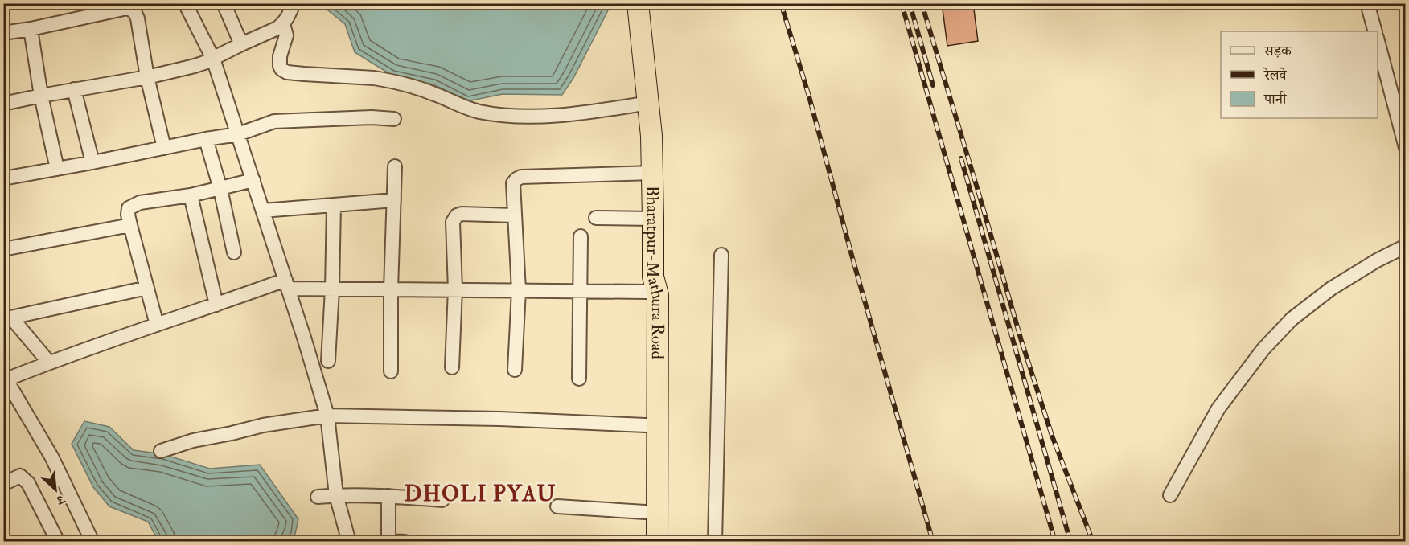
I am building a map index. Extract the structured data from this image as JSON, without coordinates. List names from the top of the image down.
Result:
{
  "streets": {
    "highway": ["Bharatpur-Mathura Road"]
  },
  "districts": ["DHOLI PYAU"],
  "legend": ["सड़क", "रेलवे", "पानी"],
  "north": "bottom right"
}
